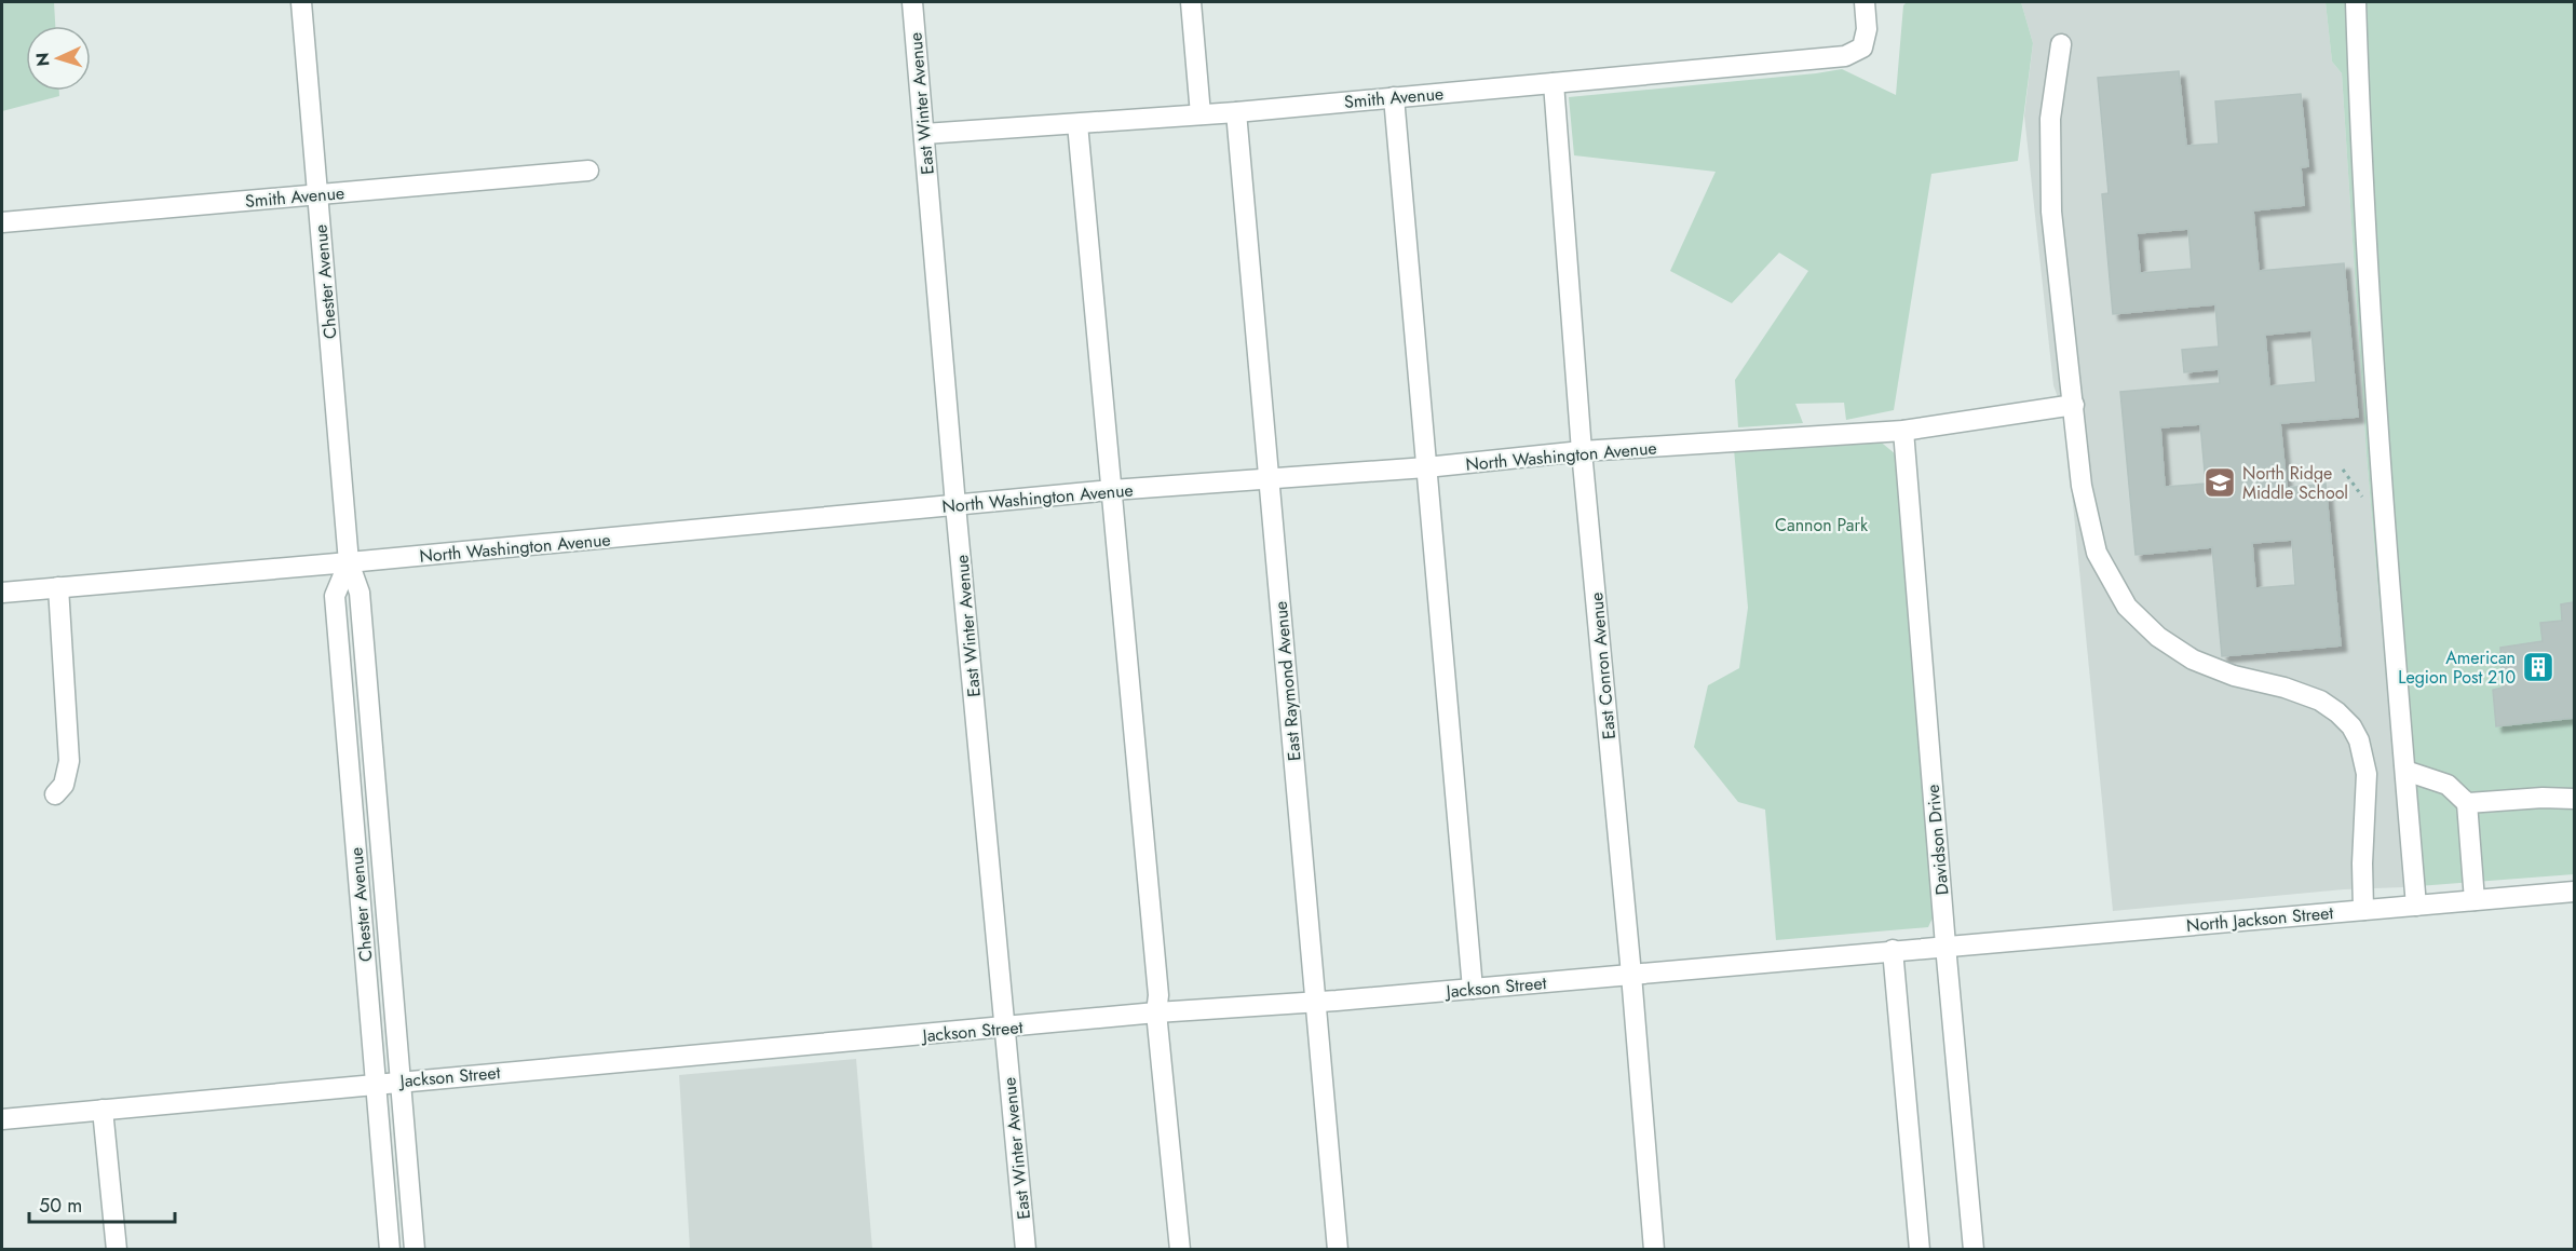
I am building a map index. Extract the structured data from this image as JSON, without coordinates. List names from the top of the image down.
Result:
{
  "streets": {
    "street": [
      "Smith Avenue",
      "East Winter Avenue",
      "Chester Avenue",
      "North Washington Avenue",
      "East Conron Avenue",
      "East Raymond Avenue",
      "Davidson Drive",
      "North Jackson Street",
      "Jackson Street"
    ]
  },
  "crossings": [
    ["Smith Avenue", "East Winter Avenue"],
    ["Smith Avenue", "Chester Avenue"],
    ["Smith Avenue", "East Conron Avenue"],
    ["Smith Avenue", "East Raymond Avenue"],
    ["East Winter Avenue", "North Washington Avenue"],
    ["East Winter Avenue", "Jackson Street"],
    ["Chester Avenue", "North Washington Avenue"],
    ["Chester Avenue", "Jackson Street"],
    ["North Washington Avenue", "East Conron Avenue"],
    ["North Washington Avenue", "East Raymond Avenue"],
    ["North Washington Avenue", "Davidson Drive"],
    ["East Conron Avenue", "Jackson Street"],
    ["East Raymond Avenue", "Jackson Street"],
    ["Davidson Drive", "North Jackson Street"],
    ["Davidson Drive", "Jackson Street"],
    ["North Jackson Street", "Jackson Street"]
  ],
  "parks": ["Cannon Park"],
  "places": {
    "school or university": ["North Ridge Middle School"],
    "building": ["American Legion Post 210"]
  },
  "scale_bar": "50 m",
  "north": "left"
}
